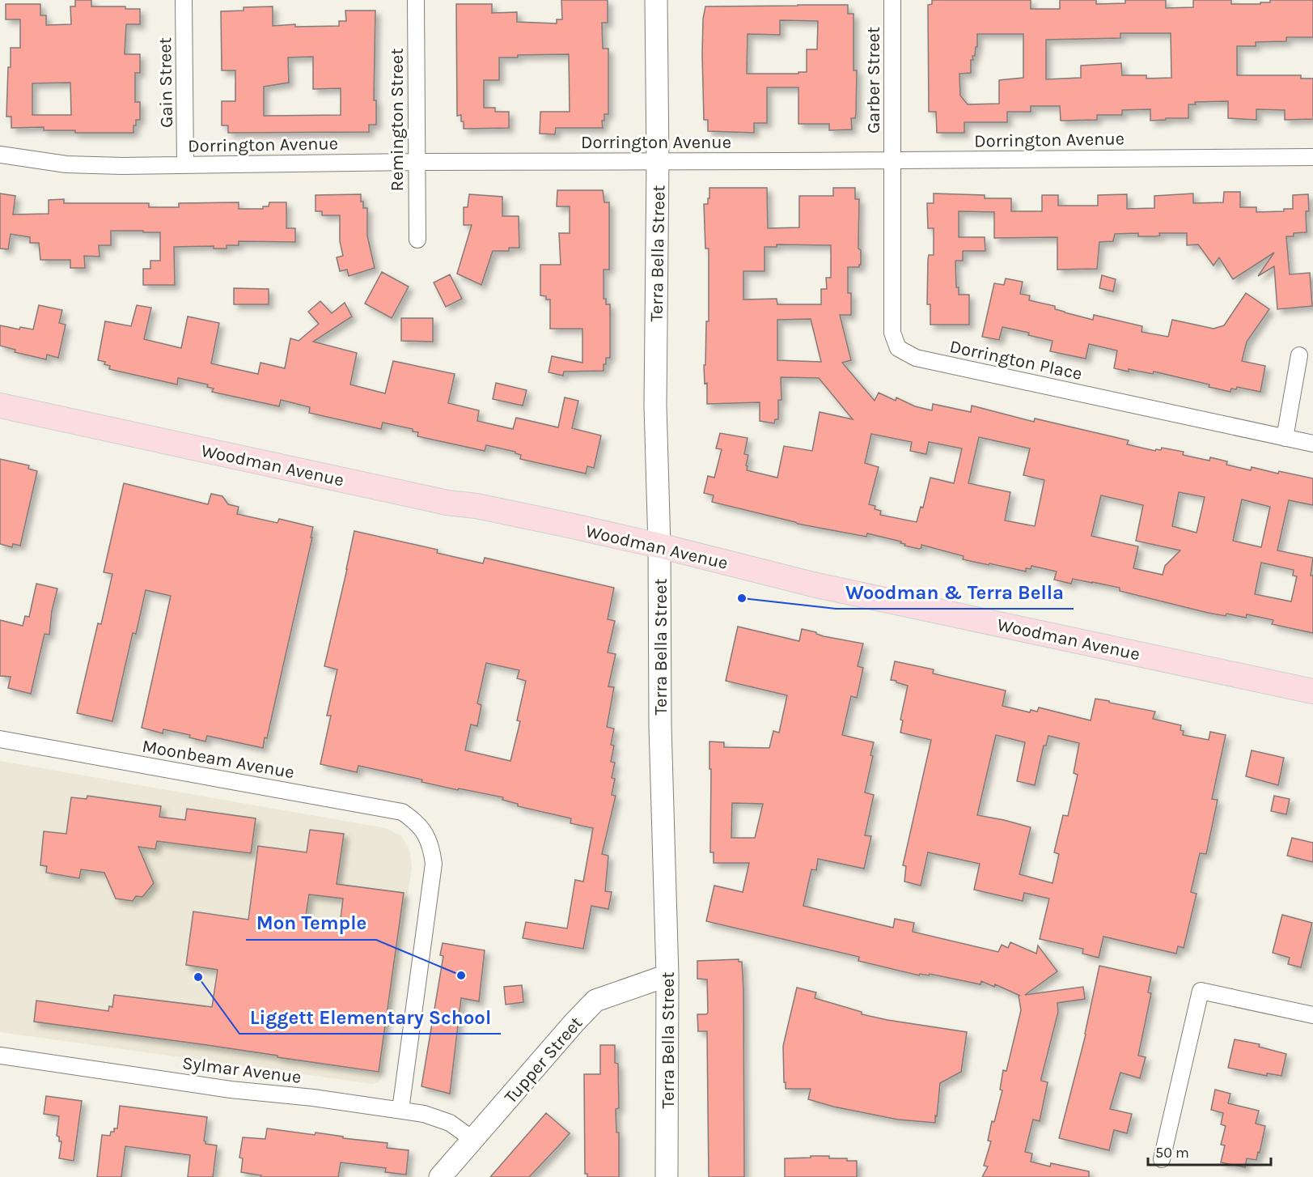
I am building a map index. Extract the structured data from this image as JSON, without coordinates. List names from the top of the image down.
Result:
{
  "streets": {
    "main road": ["Terra Bella Street", "Woodman Avenue", "Tupper Street"],
    "street": [
      "Garber Street",
      "Gain Street",
      "Remington Street",
      "Dorrington Avenue",
      "Dorrington Place",
      "Moonbeam Avenue",
      "Sylmar Avenue"
    ]
  },
  "crossings": [
    ["Garber Street", "Dorrington Avenue"],
    ["Garber Street", "Dorrington Place"],
    ["Gain Street", "Dorrington Avenue"],
    ["Remington Street", "Dorrington Avenue"],
    ["Dorrington Avenue", "Terra Bella Street"],
    ["Dorrington Avenue", "Dorrington Place"],
    ["Terra Bella Street", "Woodman Avenue"],
    ["Terra Bella Street", "Tupper Street"],
    ["Moonbeam Avenue", "Sylmar Avenue"],
    ["Tupper Street", "Sylmar Avenue"]
  ],
  "places": ["Woodman & Terra Bella", "Mon Temple", "Liggett Elementary School"],
  "scale_bar": "50 m"
}
